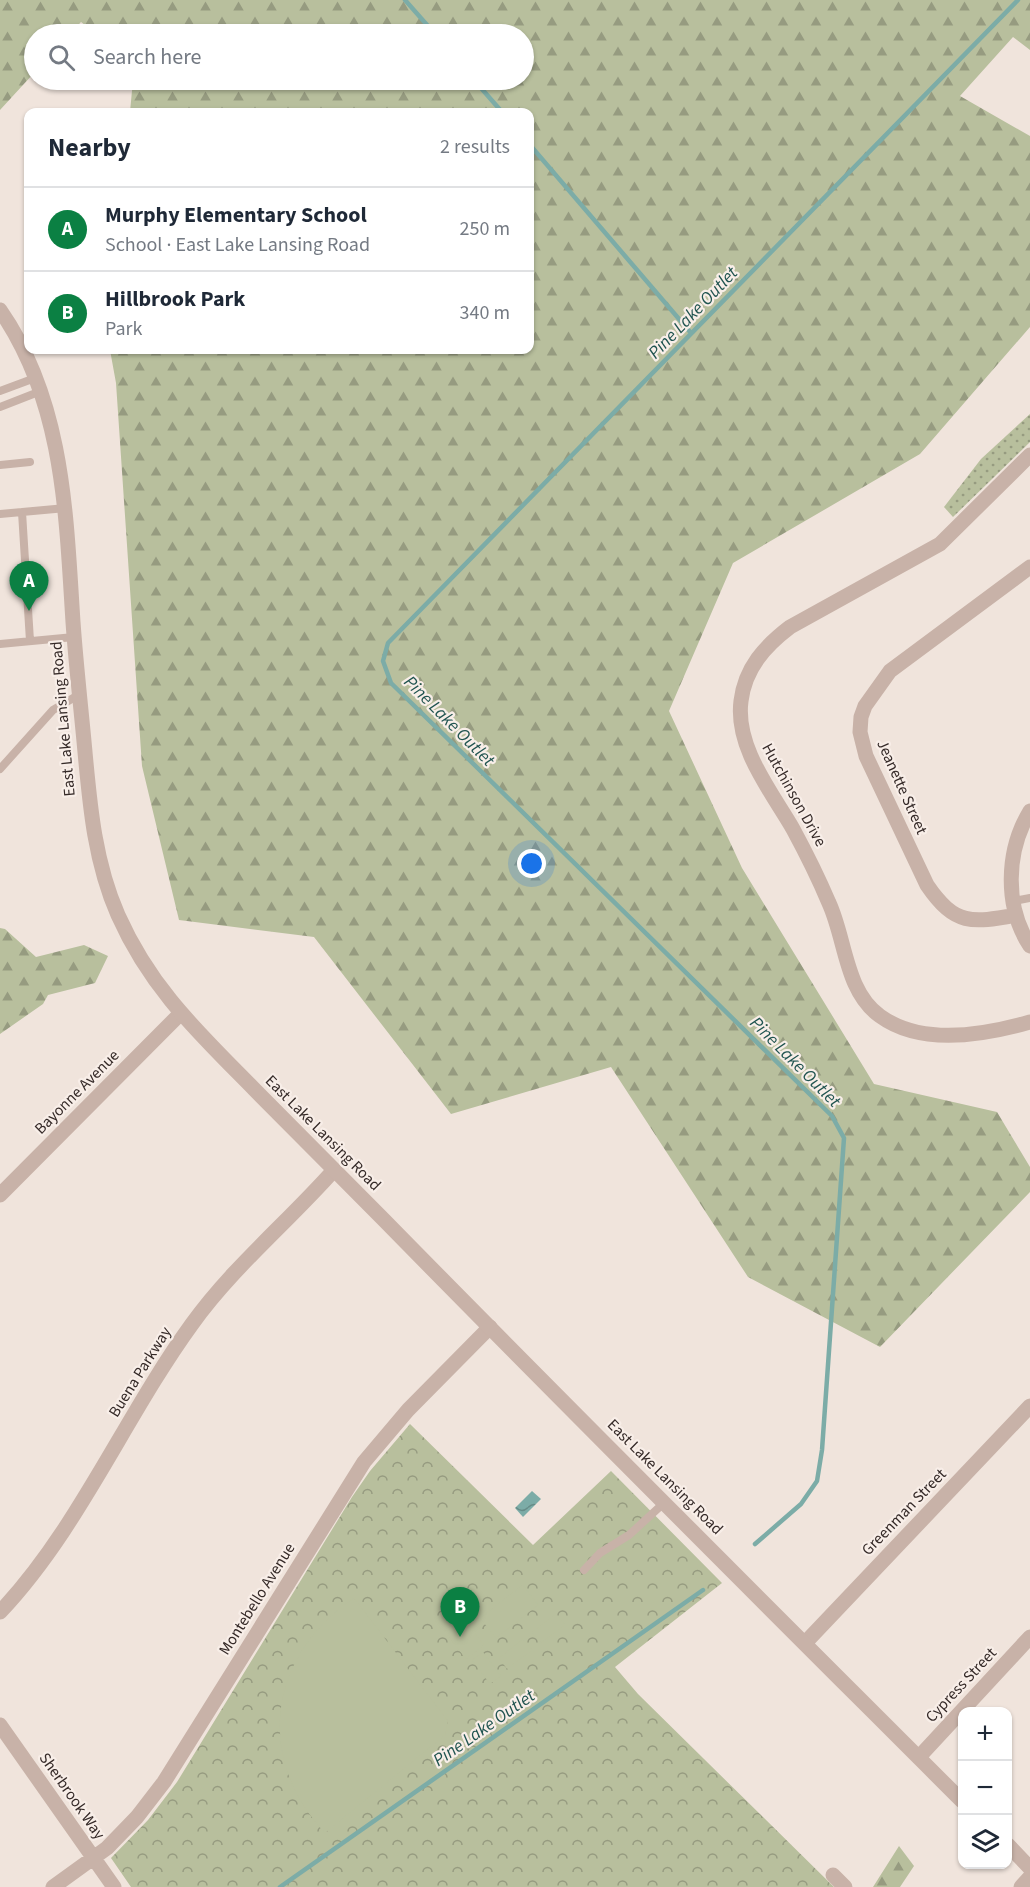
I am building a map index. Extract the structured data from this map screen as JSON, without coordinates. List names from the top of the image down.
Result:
{
  "streets": {
    "street": [
      "East Lake Lansing Road",
      "Jeanette Street",
      "Hutchinson Drive",
      "Bayonne Avenue",
      "Buena Parkway",
      "Greenman Street",
      "Montebello Avenue",
      "Cypress Street",
      "Sherbrook Way"
    ]
  },
  "crossings": [
    ["East Lake Lansing Road", "Bayonne Avenue"],
    ["East Lake Lansing Road", "Buena Parkway"],
    ["East Lake Lansing Road", "Greenman Street"],
    ["East Lake Lansing Road", "Montebello Avenue"],
    ["East Lake Lansing Road", "Cypress Street"],
    ["Montebello Avenue", "Sherbrook Way"]
  ],
  "water": ["Pine Lake Outlet"],
  "page": {
    "search": "Search here",
    "heading": ["Nearby", "2 results"],
    "list": [
      {
        "mark": "A",
        "name": "Murphy Elementary School",
        "note": "School · East Lake Lansing Road",
        "value": "250 m"
      },
      {
        "mark": "B",
        "name": "Hillbrook Park",
        "note": "Park",
        "value": "340 m"
      }
    ],
    "pins": ["A", "B"],
    "map_buttons": ["+", "−"]
  }
}
